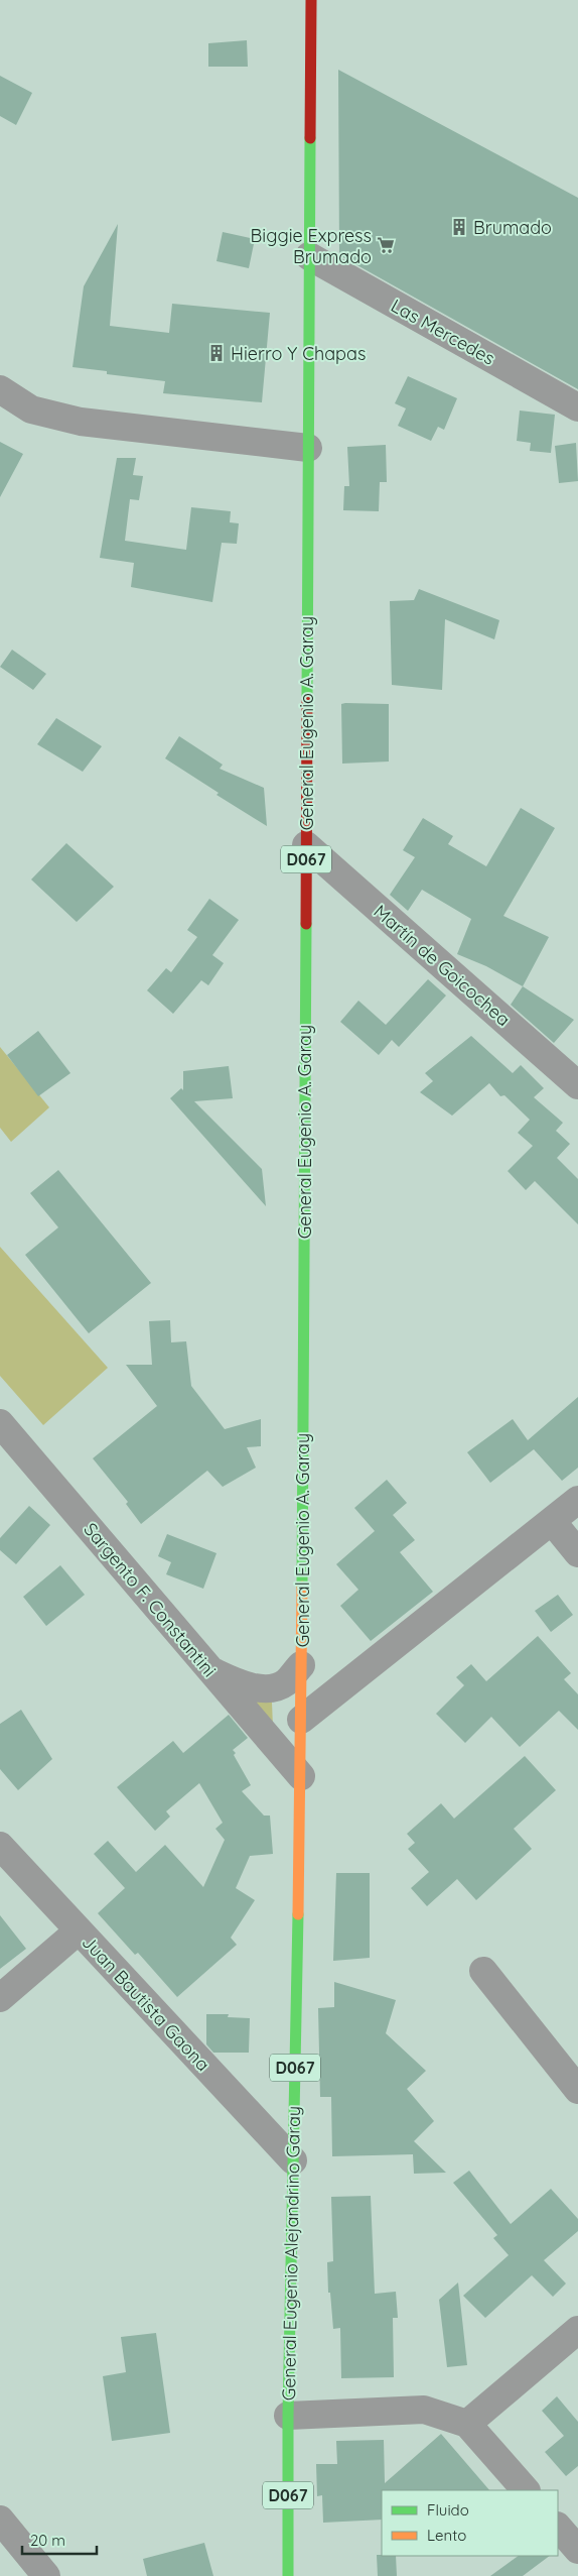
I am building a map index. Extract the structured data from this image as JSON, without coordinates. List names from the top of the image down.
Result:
{
  "streets": {
    "main road": ["General Eugenio A. Garay", "D067", "General Eugenio Alejandrino Garay"],
    "street": [
      "Las Mercedes",
      "Martín de Goicochea",
      "Sargento F. Constantini",
      "Juan Bautista Gaona"
    ]
  },
  "crossings": [
    ["Las Mercedes", "General Eugenio A. Garay"],
    ["General Eugenio A. Garay", "Martín de Goicochea"],
    ["General Eugenio A. Garay", "General Eugenio Alejandrino Garay"],
    ["Sargento F. Constantini", "General Eugenio Alejandrino Garay"],
    ["Juan Bautista Gaona", "General Eugenio Alejandrino Garay"]
  ],
  "places": {
    "building": ["Brumado", "Hierro Y Chapas"],
    "supermarket": ["Biggie Express Brumado"]
  },
  "legend": ["Fluido", "Lento"],
  "scale_bar": "20 m"
}
